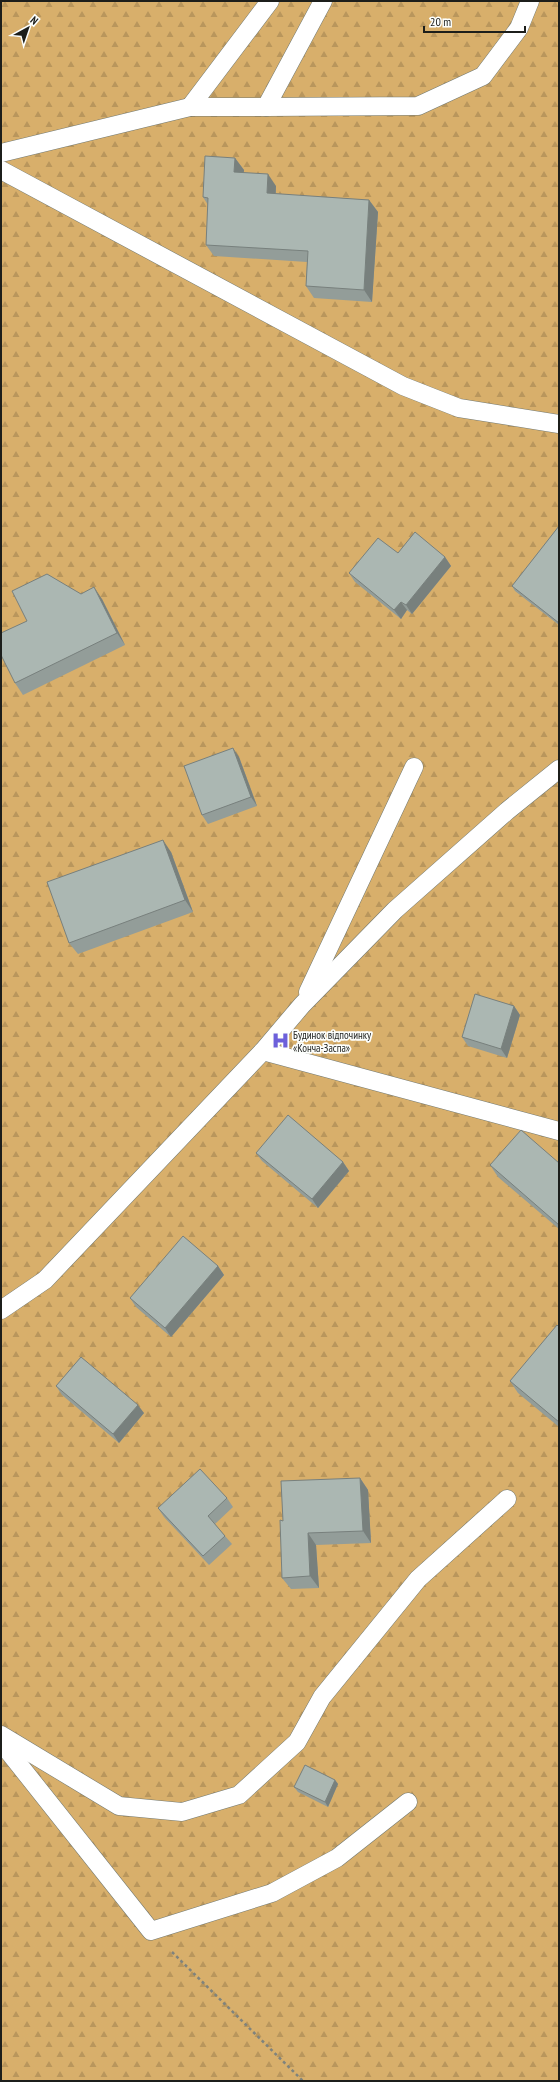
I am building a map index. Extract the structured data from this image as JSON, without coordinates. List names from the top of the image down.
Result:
{
  "places": {
    "hospital": ["Будинок відпочинку «Конча-Заспа»"]
  },
  "scale_bar": "20 m",
  "north": "top right"
}
